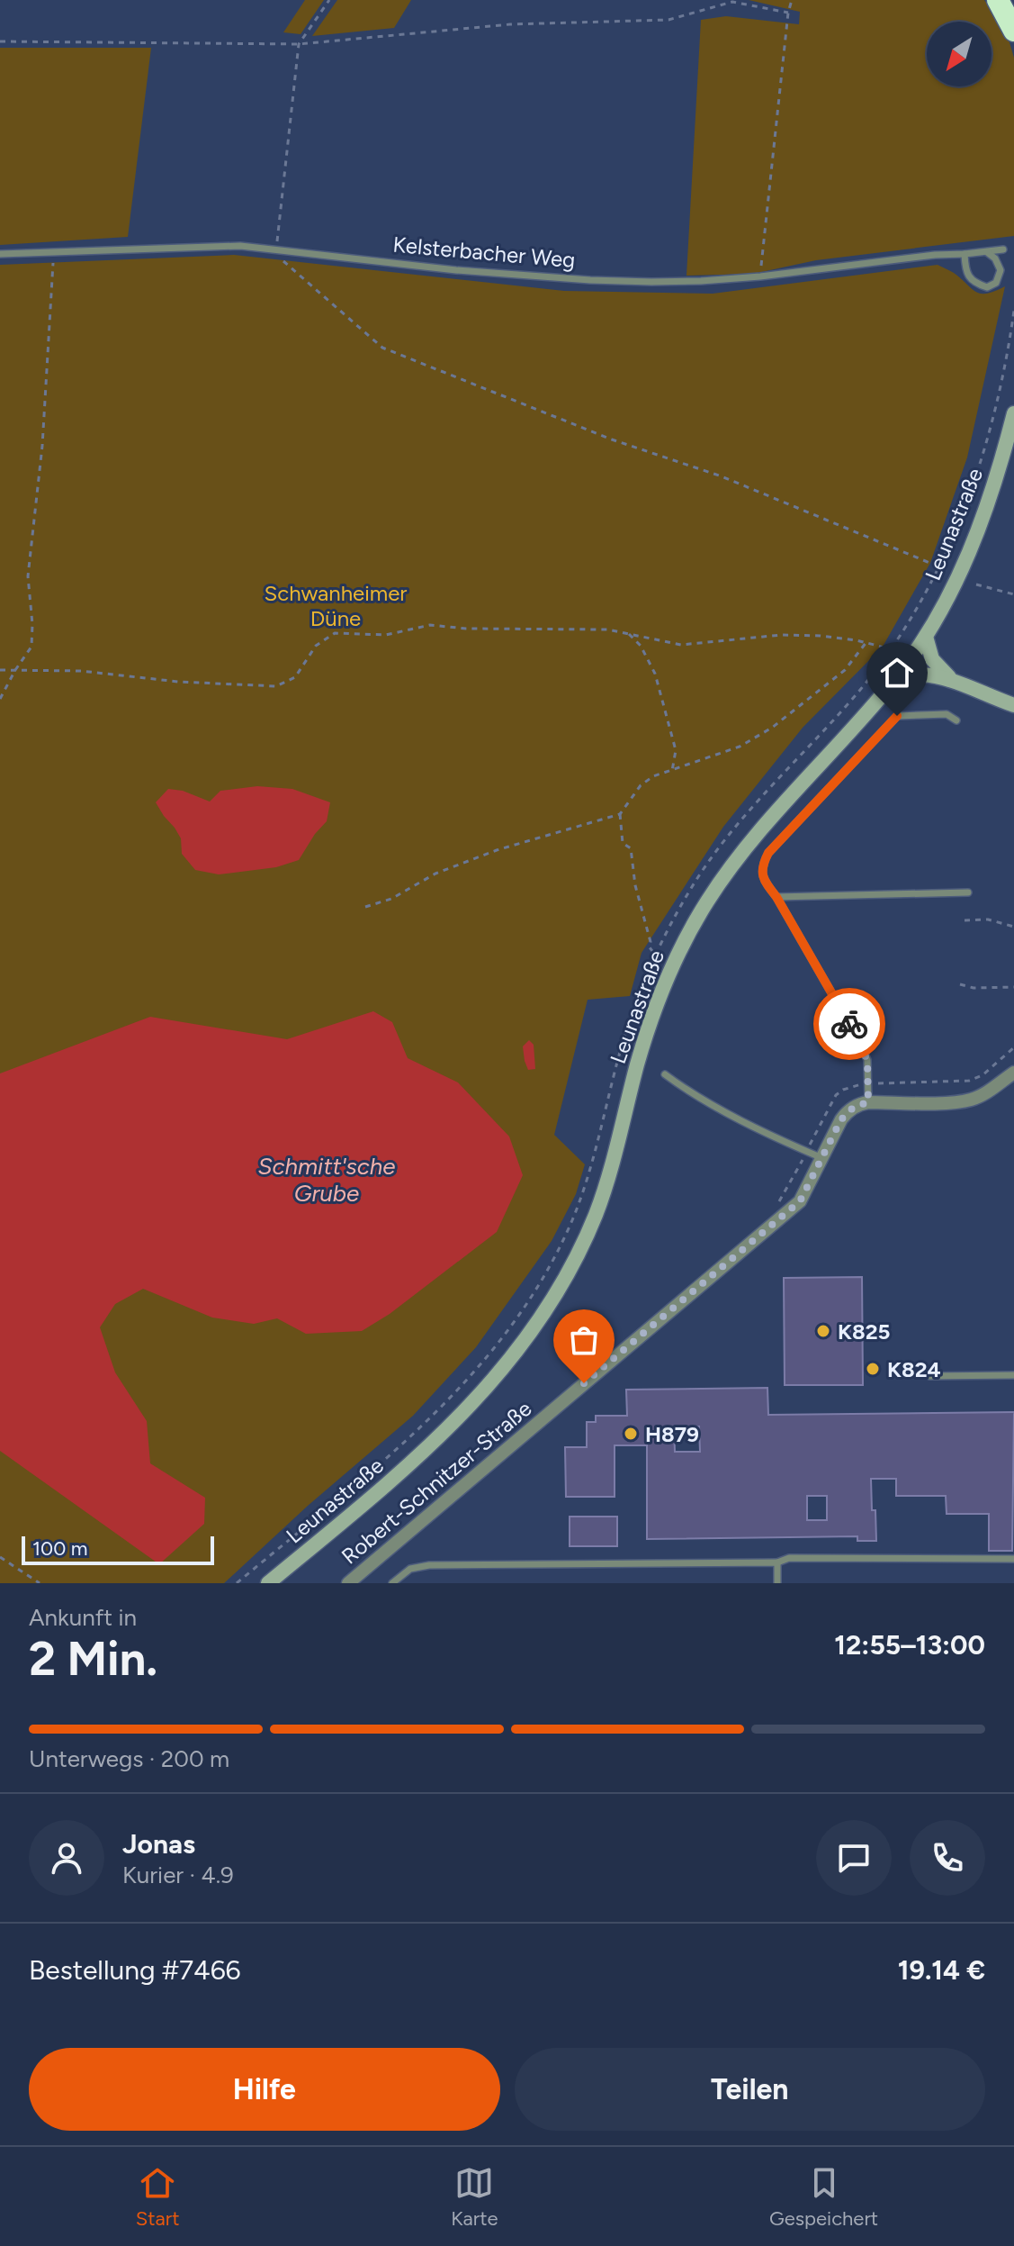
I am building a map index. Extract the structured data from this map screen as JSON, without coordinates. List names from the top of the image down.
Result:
{
  "streets": {
    "main road": ["Leunastraße"],
    "street": ["Robert-Schnitzer-Straße"],
    "lane": ["Kelsterbacher Weg"]
  },
  "water": ["Schmitt'sche Grube"],
  "parks": ["Schwanheimer Düne"],
  "places": ["K825", "K824", "H879"],
  "scale_bar": "100 m",
  "north": "bottom left",
  "page": {
    "scale": "100 m",
    "heading": ["2 Min.", "Ankunft in", "12:55–13:00"],
    "panel": [
      "Jonas",
      "Kurier · 4.9",
      "Bestellung #7466",
      "19.14 €"
    ],
    "bar": "Unterwegs · 200 m",
    "buttons": ["Hilfe", "Teilen"],
    "tabs": ["Start", "Karte", "Gespeichert"]
  }
}
